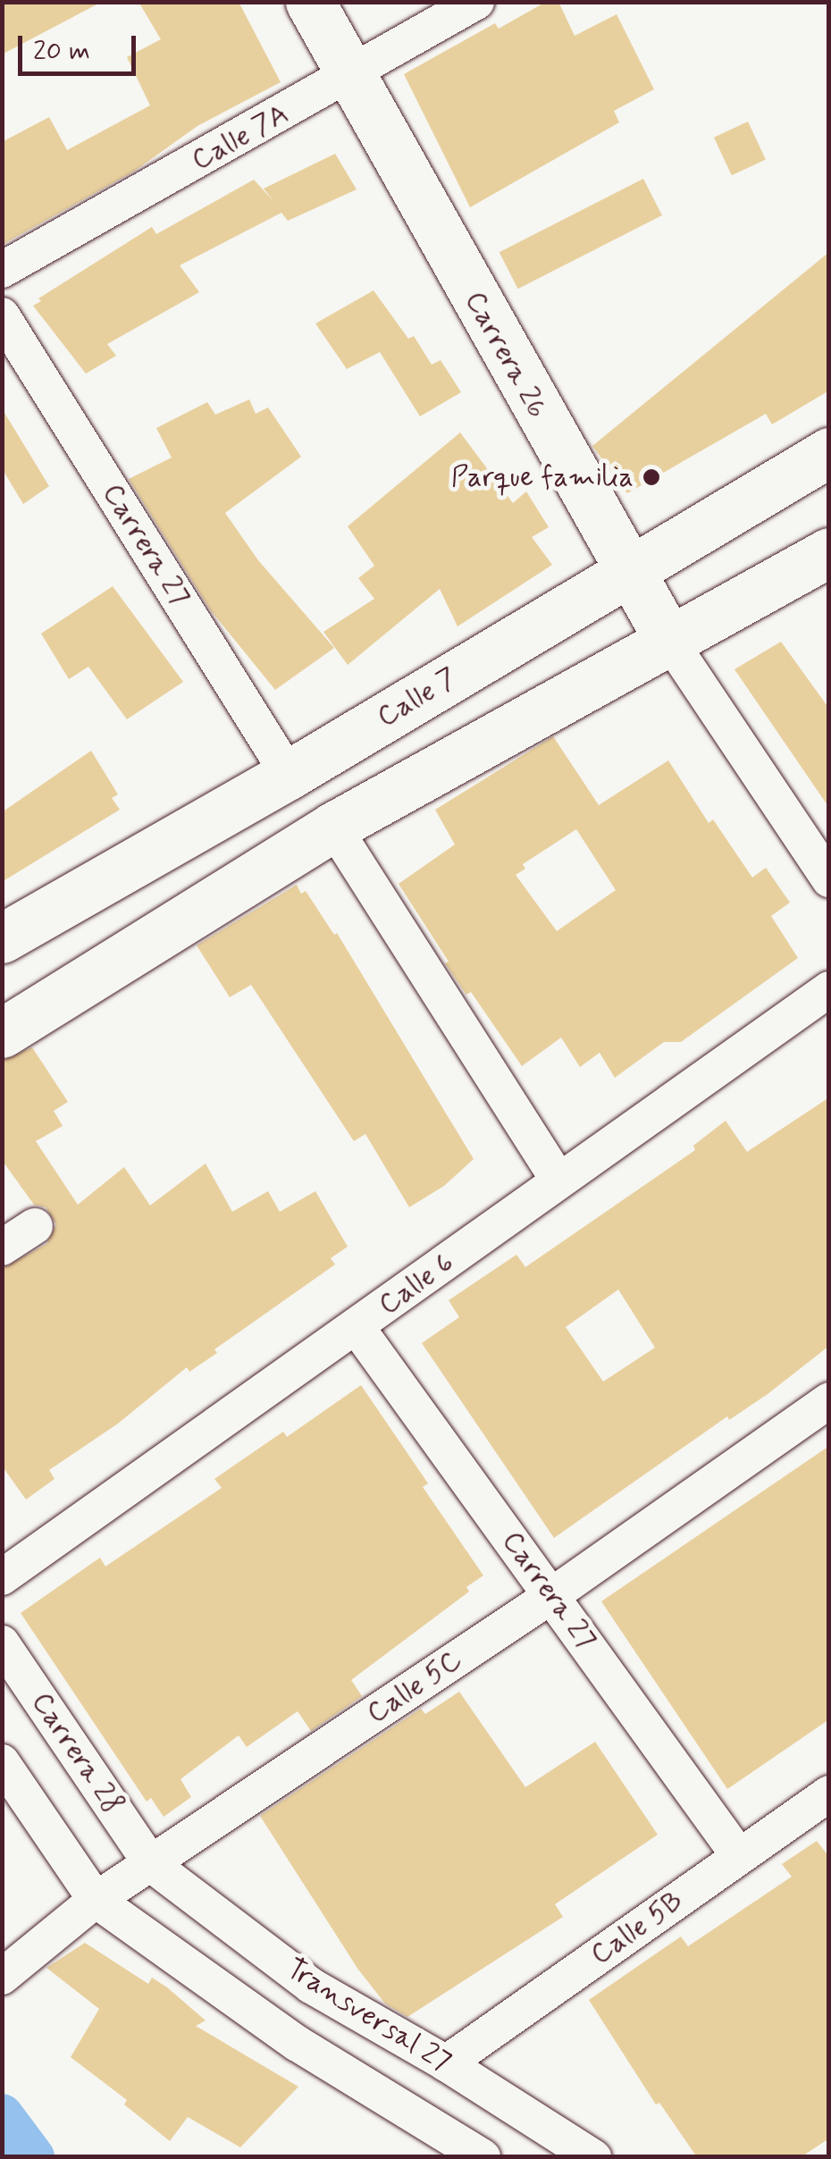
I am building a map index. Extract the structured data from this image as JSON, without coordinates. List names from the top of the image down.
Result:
{
  "streets": {
    "main road": ["Carrera 26", "Calle 7"],
    "street": [
      "Calle 7A",
      "Carrera 27",
      "Calle 6",
      "Calle 5C",
      "Carrera 28",
      "Calle 5B",
      "Transversal 27"
    ]
  },
  "crossings": [
    ["Calle 7A", "Carrera 26"],
    ["Carrera 26", "Calle 7"],
    ["Carrera 27", "Calle 7"],
    ["Carrera 27", "Calle 6"],
    ["Carrera 27", "Calle 5C"],
    ["Carrera 27", "Calle 5B"],
    ["Calle 5C", "Carrera 28"],
    ["Calle 5C", "Transversal 27"],
    ["Carrera 28", "Transversal 27"],
    ["Calle 5B", "Transversal 27"]
  ],
  "places": ["Parque familia"],
  "scale_bar": "20 m"
}
